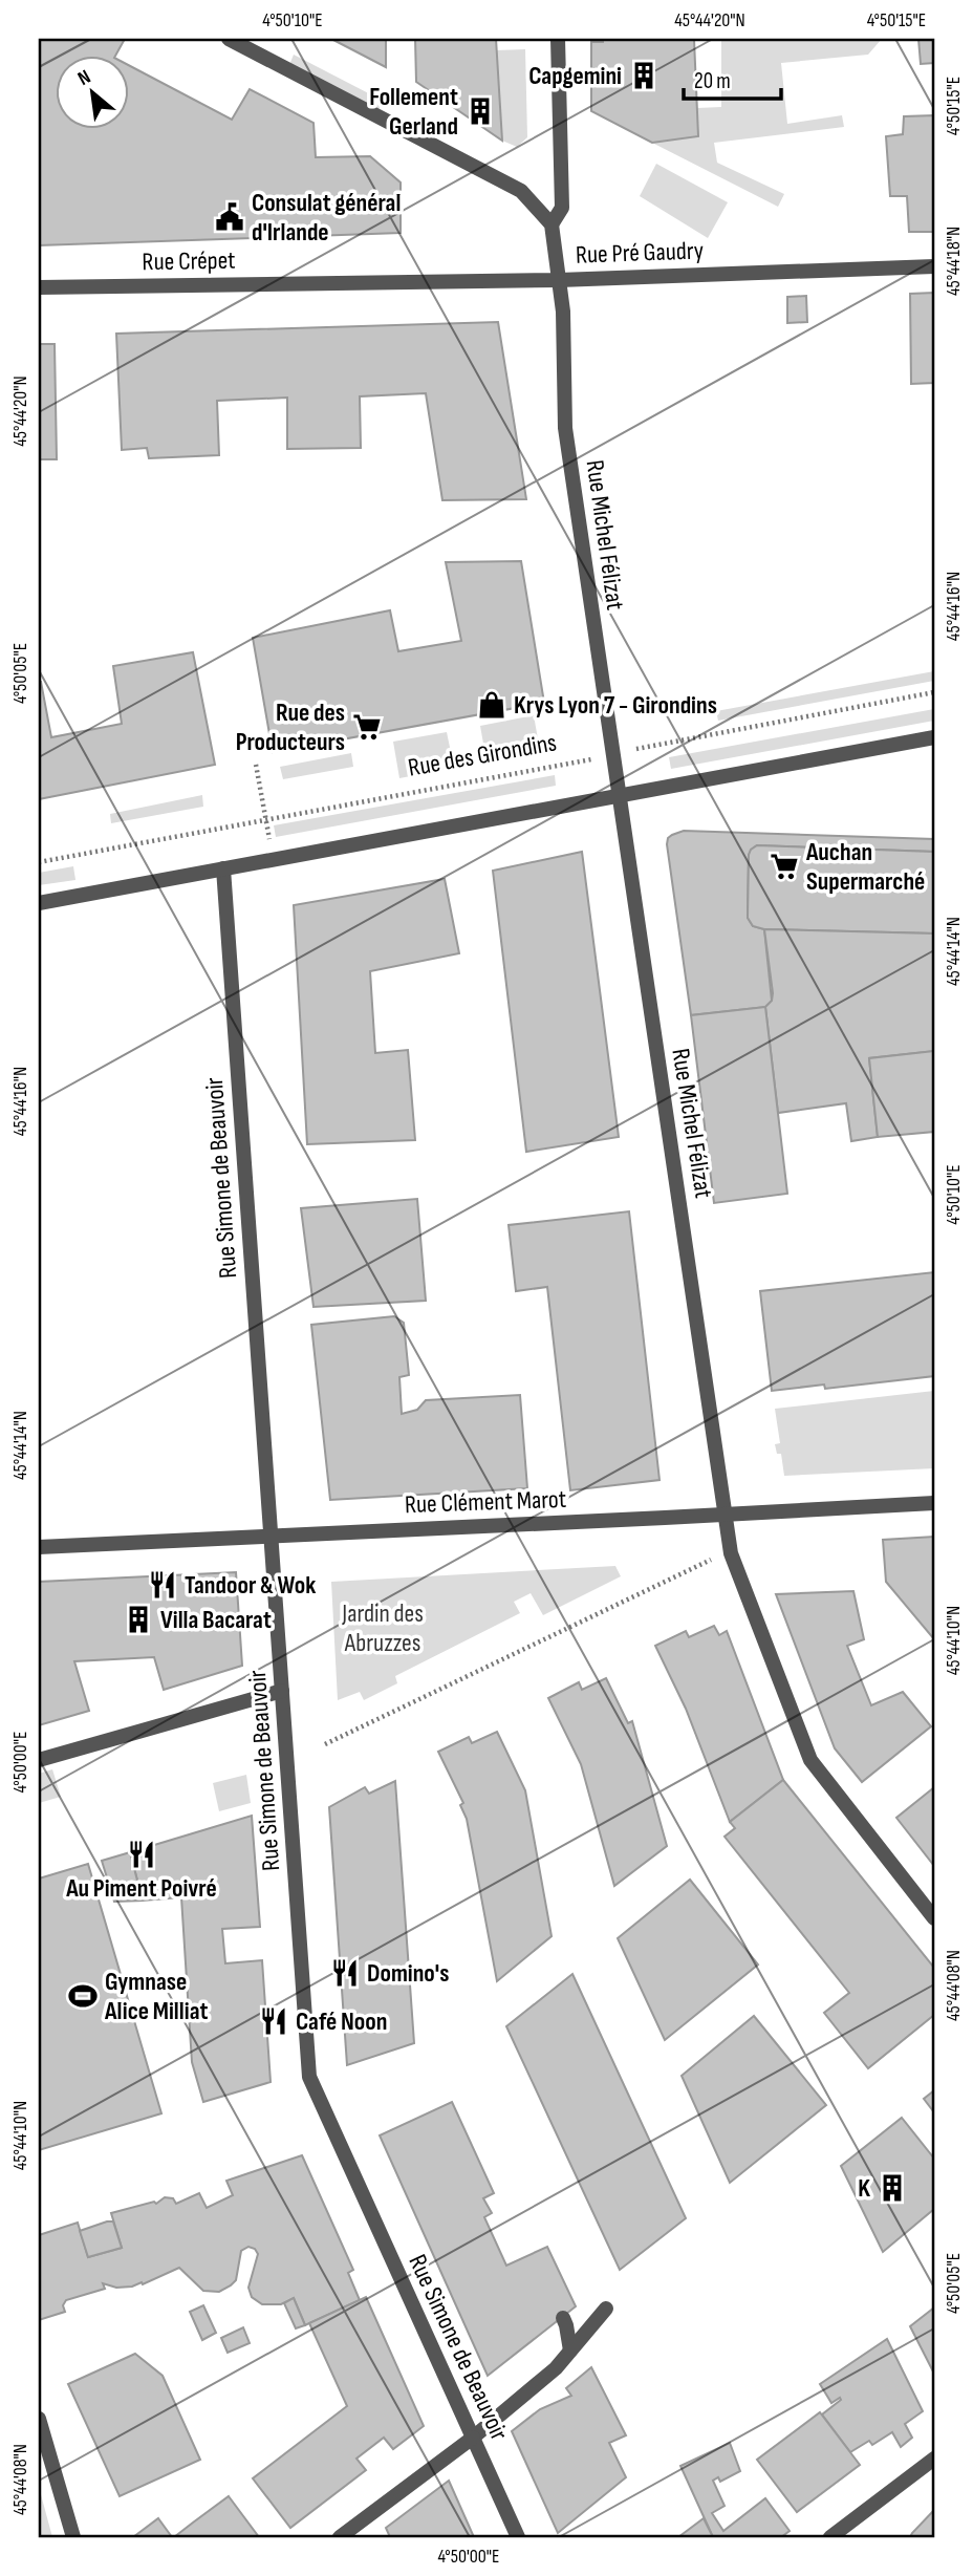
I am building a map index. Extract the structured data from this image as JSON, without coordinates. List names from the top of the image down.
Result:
{
  "streets": {
    "street": [
      "Rue Pré Gaudry",
      "Rue Crépet",
      "Rue Michel Félizat",
      "Rue Simone de Beauvoir",
      "Rue Clément Marot"
    ],
    "path": ["Rue des Girondins"]
  },
  "crossings": [
    ["Rue Pré Gaudry", "Rue Crépet"],
    ["Rue Pré Gaudry", "Rue Michel Félizat"],
    ["Rue Crépet", "Rue Michel Félizat"],
    ["Rue Michel Félizat", "Rue des Girondins"],
    ["Rue Michel Félizat", "Rue Clément Marot"],
    ["Rue Simone de Beauvoir", "Rue Clément Marot"]
  ],
  "parks": ["Jardin des Abruzzes"],
  "places": {
    "building": [
      "Capgemini",
      "Follement Gerland",
      "Villa Bacarat",
      "K"
    ],
    "public building": ["Consulat général d'Irlande"],
    "shop": ["Krys Lyon 7 - Girondins"],
    "supermarket": ["Rue des Producteurs", "Auchan Supermarché"],
    "restaurant": [
      "Tandoor & Wok",
      "Au Piment Poivré",
      "Domino's",
      "Café Noon"
    ],
    "sports": ["Gymnase Alice Milliat"]
  },
  "scale_bar": "20 m",
  "north": "top left",
  "coordinates": [
    "4°50'10\"E",
    "45°44'20\"N",
    "4°50'15\"E",
    "45°44'18\"N",
    "45°44'16\"N",
    "4°50'05\"E",
    "45°44'14\"N",
    "45°44'10\"N",
    "4°50'00\"E",
    "45°44'08\"N"
  ]
}
